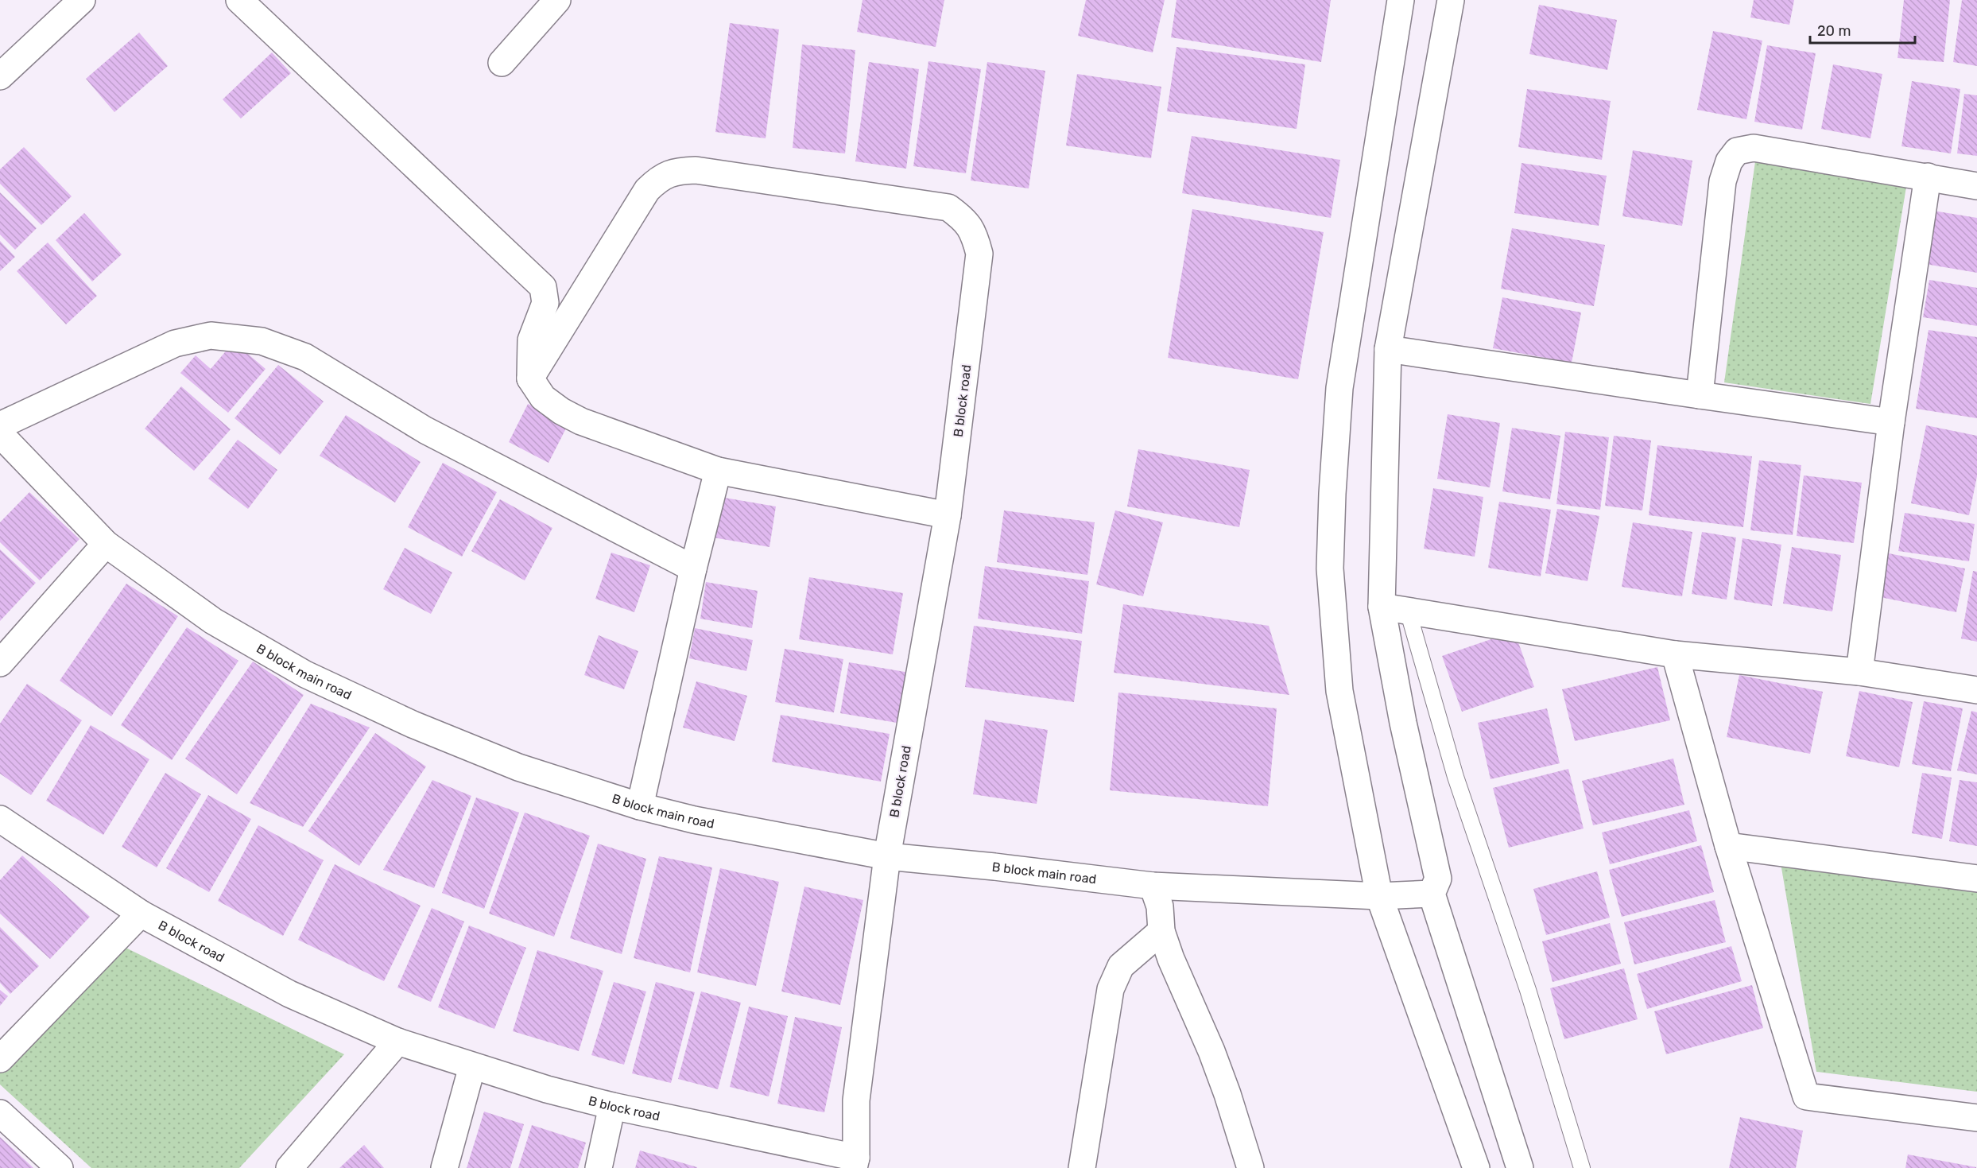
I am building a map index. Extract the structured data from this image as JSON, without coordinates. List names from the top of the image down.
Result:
{
  "streets": {
    "street": ["B block road", "B block main road"]
  },
  "crossings": [
    ["B block road", "B block main road"]
  ],
  "scale_bar": "20 m"
}
